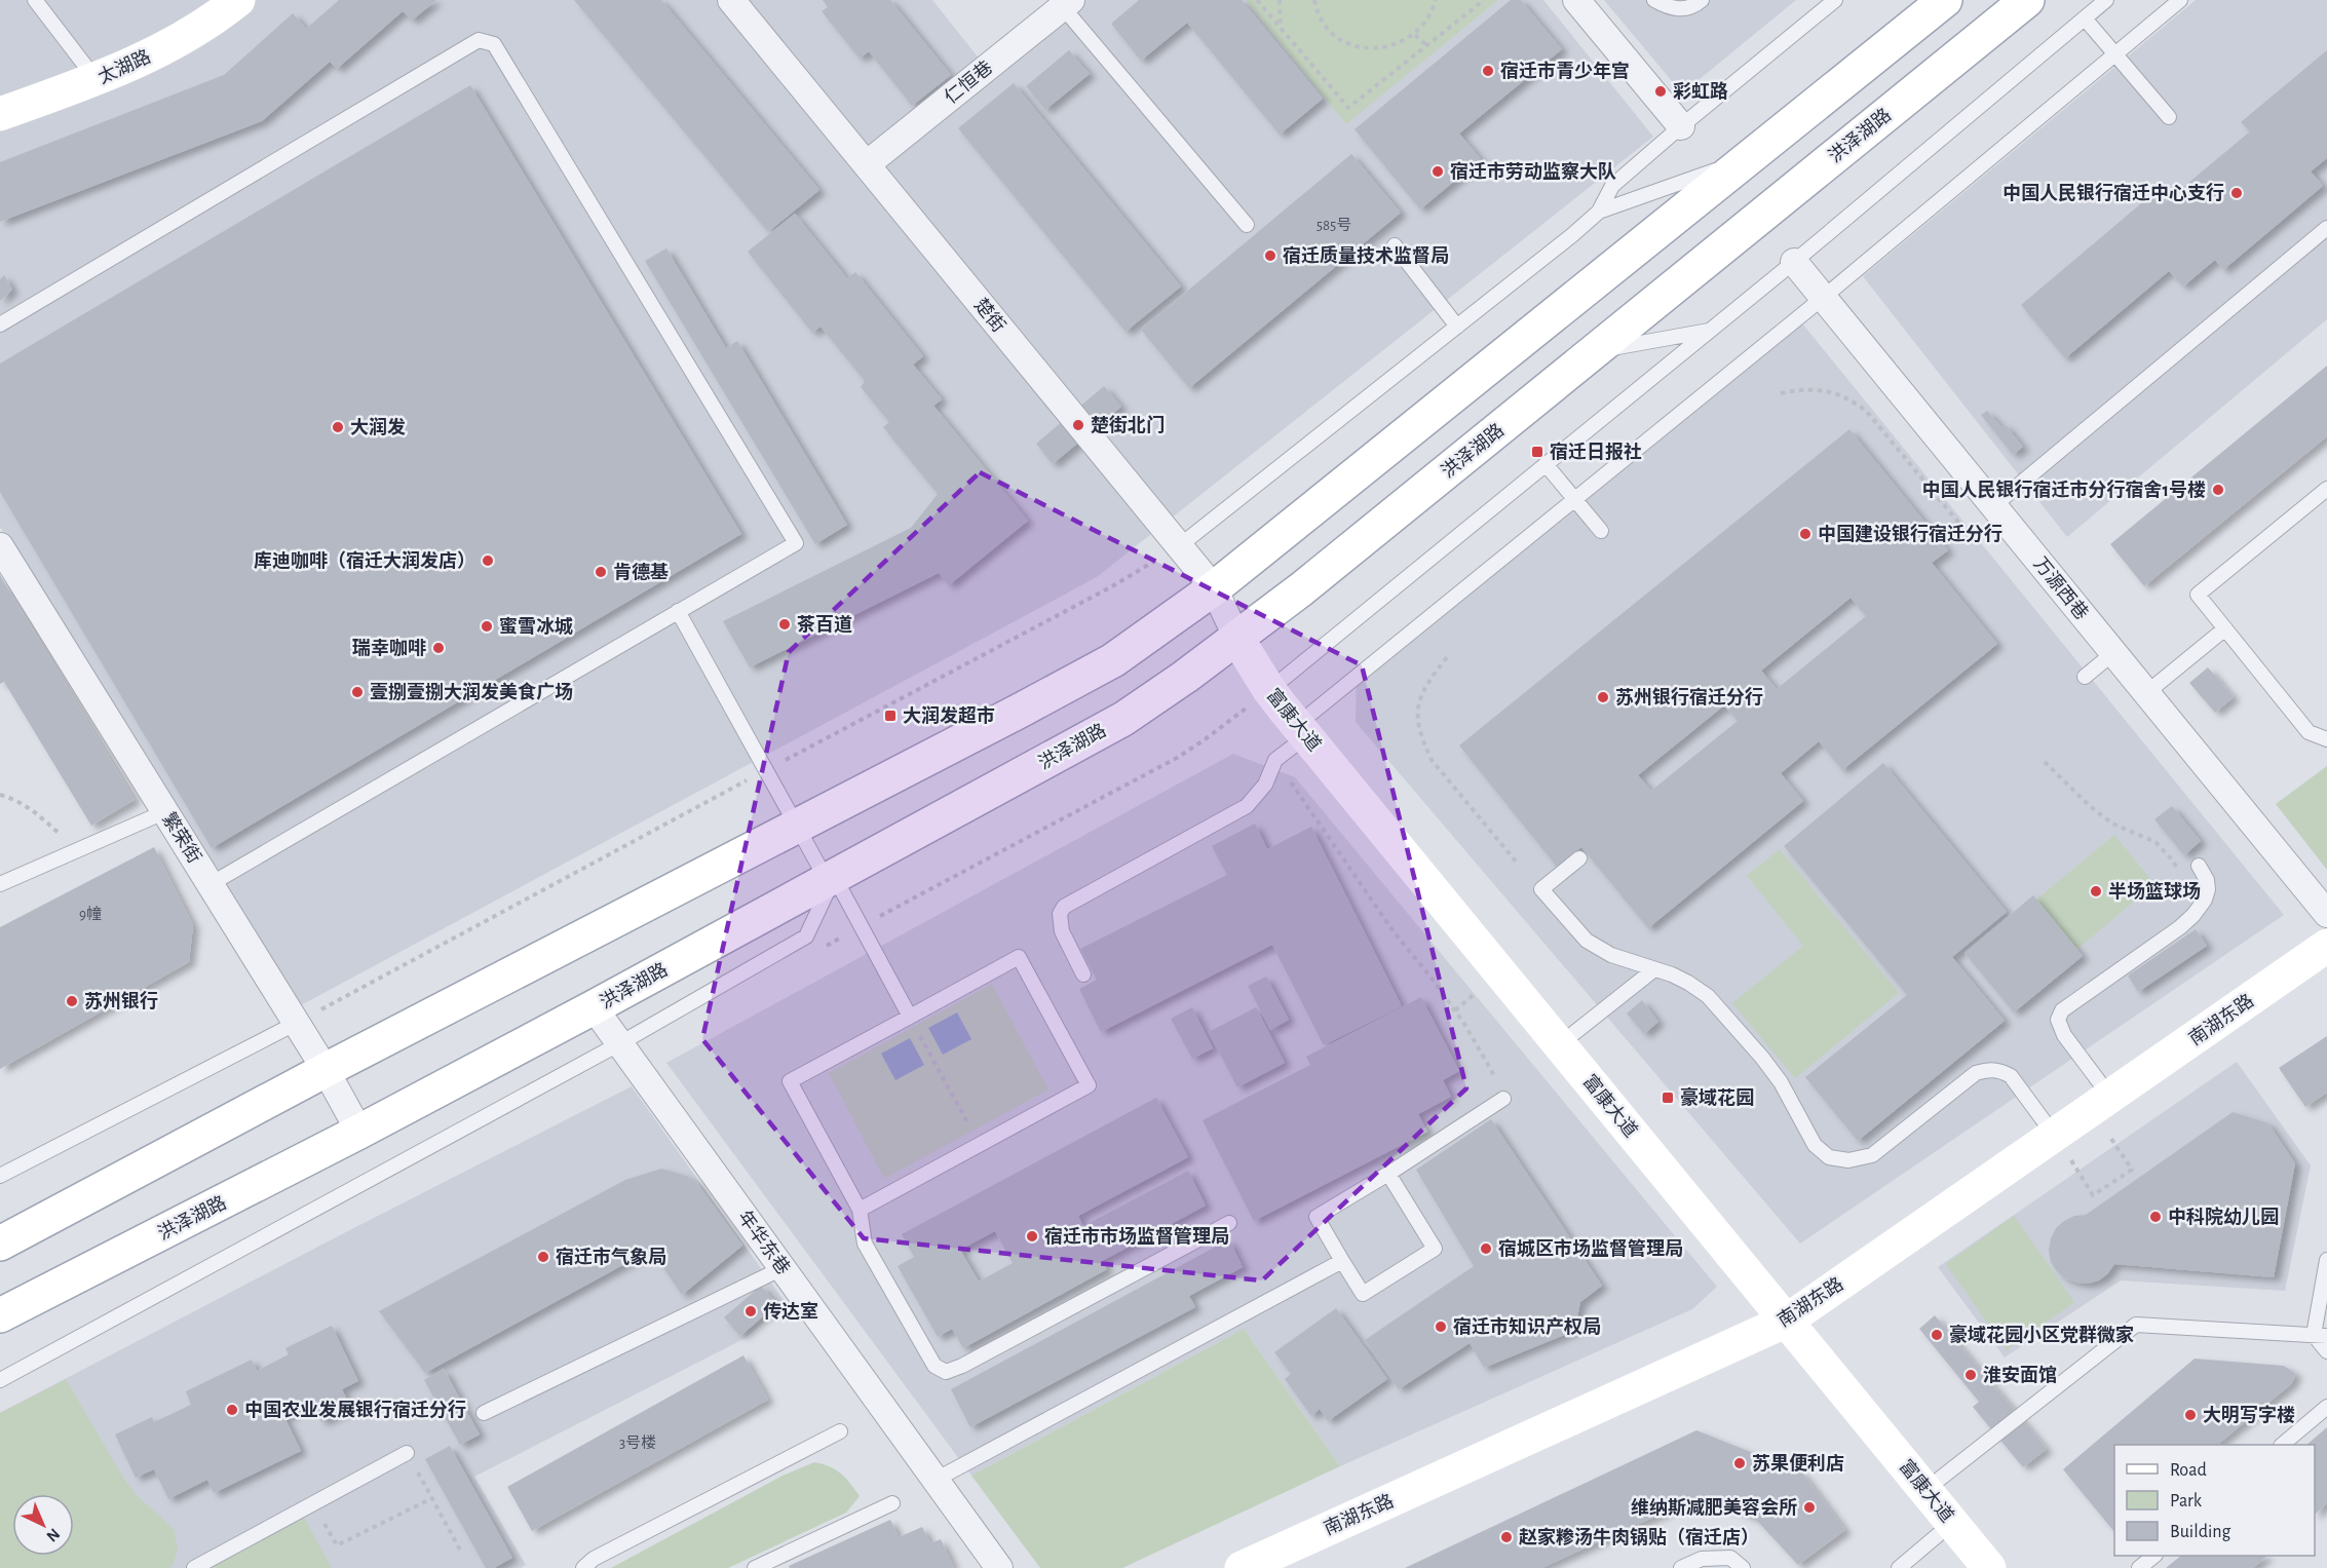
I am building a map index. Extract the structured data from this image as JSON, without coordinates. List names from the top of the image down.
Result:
{
  "streets": {
    "main road": [
      "太湖路",
      "洪泽湖路",
      "富康大道",
      "南湖东路"
    ],
    "street": [
      "仁恒巷",
      "楚街",
      "万源西巷",
      "繁荣街",
      "年华东巷"
    ]
  },
  "crossings": [
    ["仁恒巷", "楚街"],
    ["洪泽湖路", "楚街"],
    ["洪泽湖路", "富康大道"],
    ["洪泽湖路", "繁荣街"],
    ["洪泽湖路", "年华东巷"],
    ["楚街", "富康大道"],
    ["富康大道", "南湖东路"]
  ],
  "places": {
    "other": [
      "宿迁市青少年宫",
      "彩虹路",
      "宿迁市劳动监察大队",
      "中国人民银行宿迁中心支行",
      "宿迁质量技术监督局",
      "楚街北门",
      "大润发",
      "中国人民银行宿迁市分行宿舍1号楼",
      "中国建设银行宿迁分行",
      "库迪咖啡（宿迁大润发店）",
      "肯德基",
      "茶百道",
      "蜜雪冰城",
      "瑞幸咖啡",
      "壹捌壹捌大润发美食广场",
      "苏州银行宿迁分行",
      "半场篮球场",
      "苏州银行",
      "中科院幼儿园",
      "宿迁市市场监督管理局",
      "宿城区市场监督管理局",
      "宿迁市气象局",
      "传达室",
      "宿迁市知识产权局",
      "豪域花园小区党群微家",
      "淮安面馆",
      "中国农业发展银行宿迁分行",
      "大明写字楼",
      "苏果便利店",
      "维纳斯减肥美容会所",
      "赵家糁汤牛肉锅贴（宿迁店）"
    ],
    "transit": ["宿迁日报社", "大润发超市", "豪域花园"]
  },
  "house_numbers": ["585号", "9幢", "3号楼"],
  "legend": ["Road", "Park", "Building"],
  "north": "bottom right"
}
